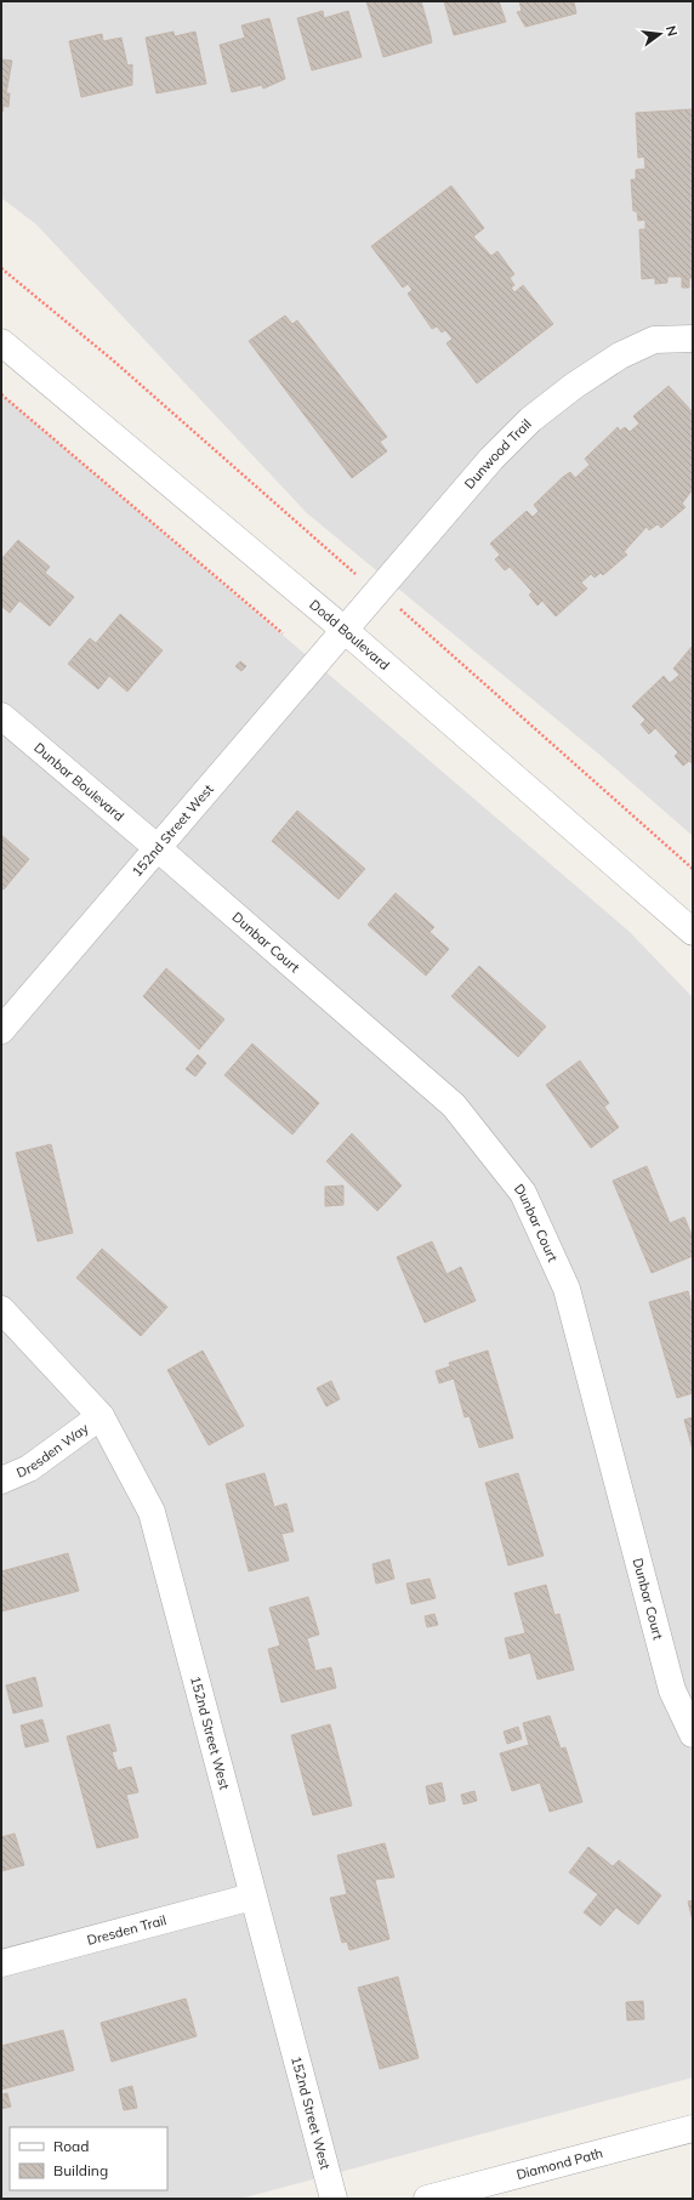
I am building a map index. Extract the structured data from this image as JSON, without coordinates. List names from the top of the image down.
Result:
{
  "streets": {
    "street": [
      "Dunwood Trail",
      "Dodd Boulevard",
      "Dunbar Boulevard",
      "152nd Street West",
      "Dunbar Court",
      "Dresden Way",
      "Dresden Trail",
      "Diamond Path"
    ]
  },
  "crossings": [
    ["Dunwood Trail", "Dodd Boulevard"],
    ["Dunwood Trail", "152nd Street West"],
    ["Dodd Boulevard", "152nd Street West"],
    ["Dunbar Boulevard", "152nd Street West"],
    ["Dunbar Boulevard", "Dunbar Court"],
    ["152nd Street West", "Dunbar Court"],
    ["152nd Street West", "Dresden Way"],
    ["152nd Street West", "Dresden Trail"]
  ],
  "legend": ["Road", "Building"],
  "north": "right"
}
